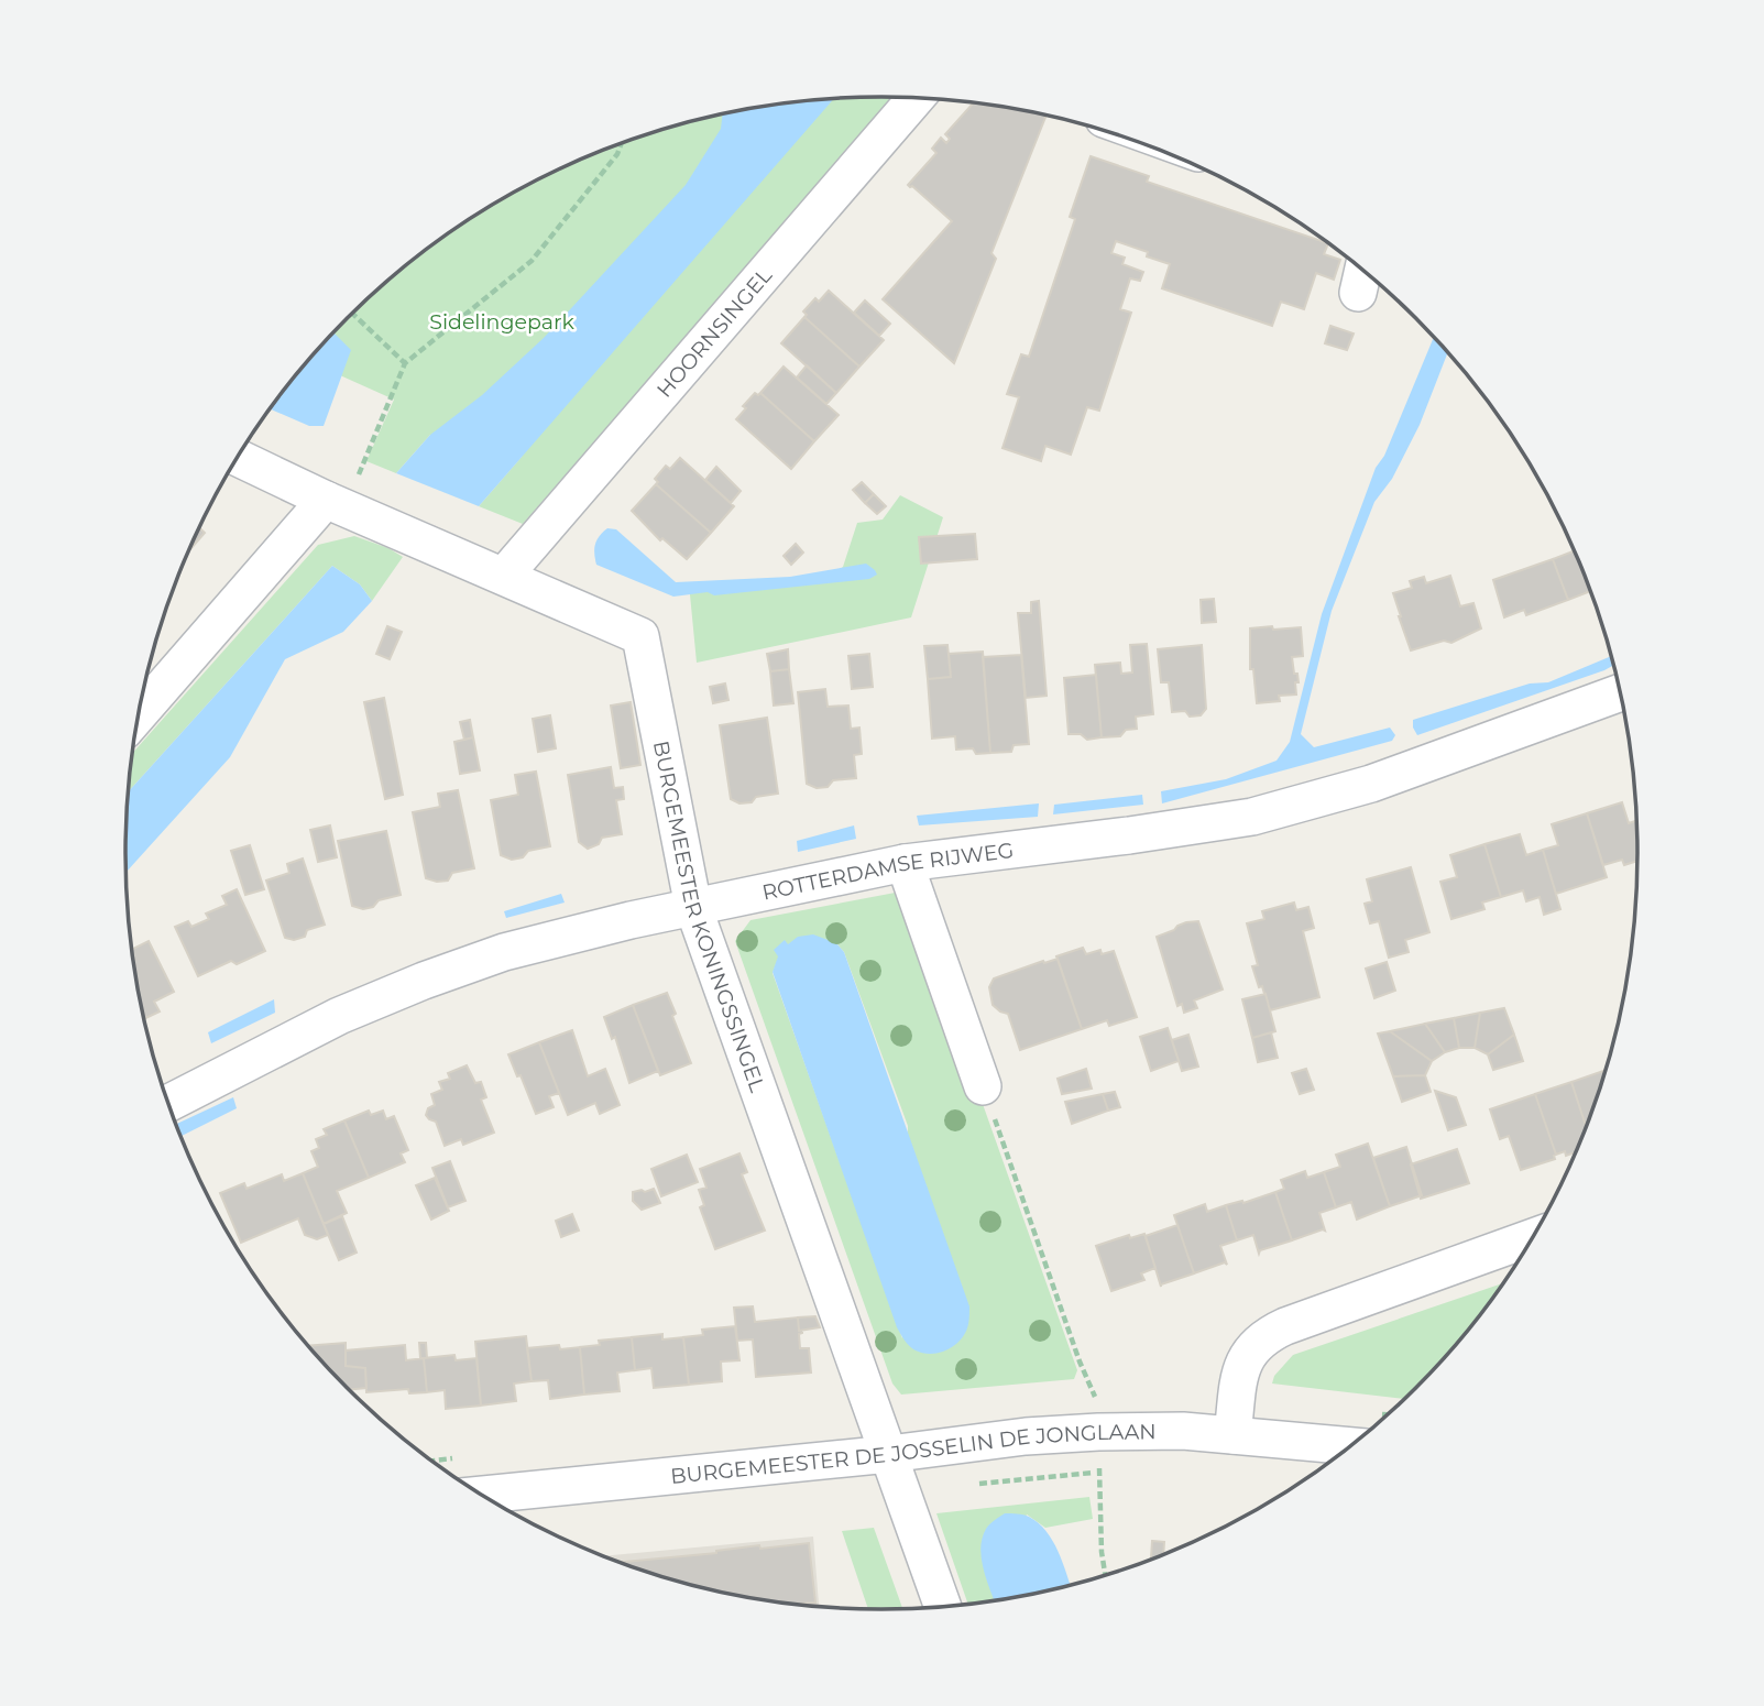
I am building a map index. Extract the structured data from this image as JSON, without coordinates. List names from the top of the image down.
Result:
{
  "streets": {
    "street": [
      "HOORNSINGEL",
      "ROTTERDAMSE RIJWEG",
      "BURGEMEESTER KONINGSSINGEL",
      "BURGEMEESTER DE JOSSELIN DE JONGLAAN"
    ]
  },
  "crossings": [
    ["HOORNSINGEL", "BURGEMEESTER KONINGSSINGEL"],
    ["ROTTERDAMSE RIJWEG", "BURGEMEESTER KONINGSSINGEL"],
    ["BURGEMEESTER KONINGSSINGEL", "BURGEMEESTER DE JOSSELIN DE JONGLAAN"]
  ],
  "parks": ["Sidelingepark"]
}
